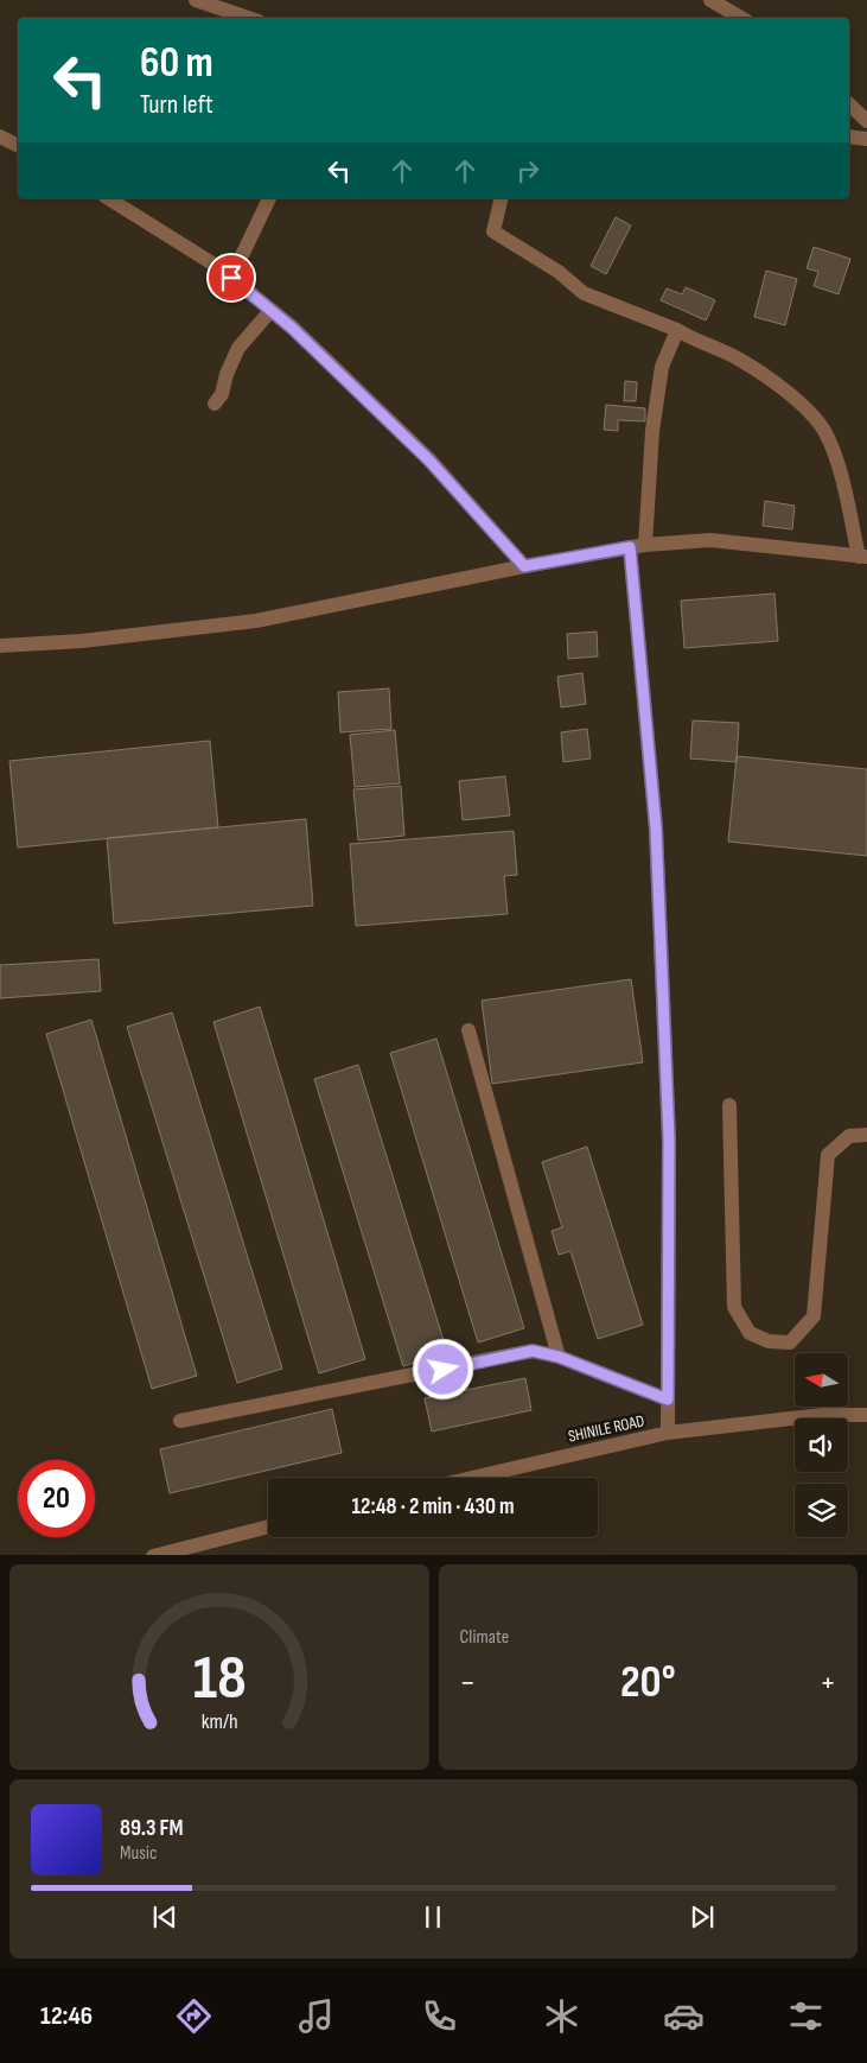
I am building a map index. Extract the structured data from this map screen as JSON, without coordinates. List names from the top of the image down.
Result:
{
  "streets": {
    "street": ["SHINILE ROAD"]
  },
  "north": "left",
  "page": {
    "turn": ["60 m", "Turn left"],
    "limit": "20",
    "trip": "12:48 · 2 min · 430 m",
    "tile": "Climate",
    "heat": ["−", "20°", "+"],
    "song": ["89.3 FM", "Music"],
    "tabs": "12:46",
    "gauge": ["18", "km/h"]
  }
}
